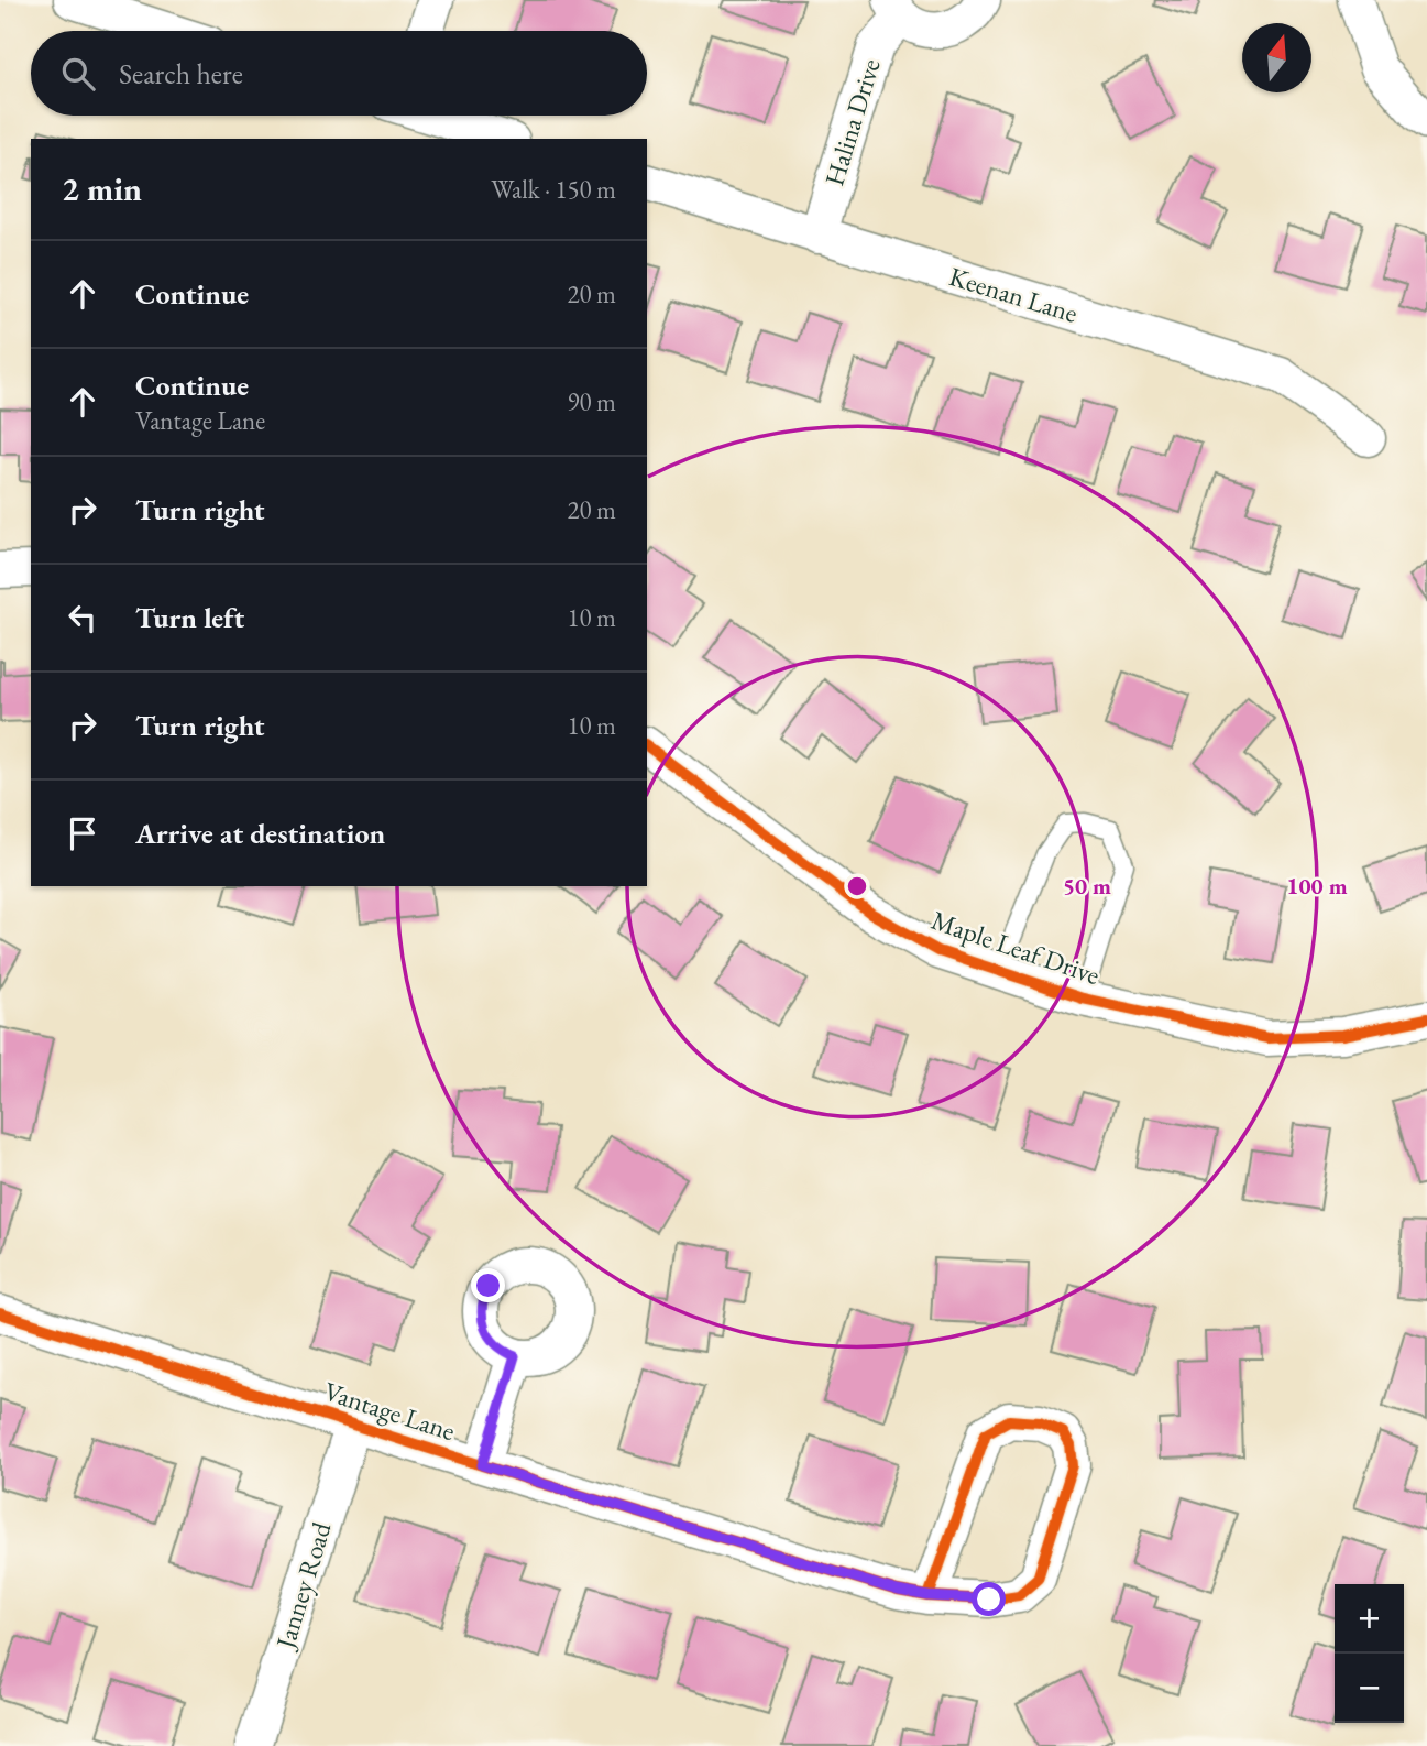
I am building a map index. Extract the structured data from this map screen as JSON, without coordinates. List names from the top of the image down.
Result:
{
  "streets": {
    "street": [
      "Halina Drive",
      "Keenan Lane",
      "Maple Leaf Drive",
      "Vantage Lane",
      "Janney Road"
    ]
  },
  "crossings": [
    ["Halina Drive", "Keenan Lane"],
    ["Vantage Lane", "Janney Road"]
  ],
  "north": "top",
  "page": {
    "search": "Search here",
    "heading": ["2 min", "Walk · 150 m"],
    "list": [
      ["Continue", "20 m"],
      ["Continue", "Vantage Lane", "90 m"],
      ["Turn right", "20 m"],
      ["Turn left", "10 m"],
      ["Turn right", "10 m"],
      "Arrive at destination"
    ],
    "map_buttons": ["+", "−"]
  },
  "rings": ["50 m", "100 m"]
}
